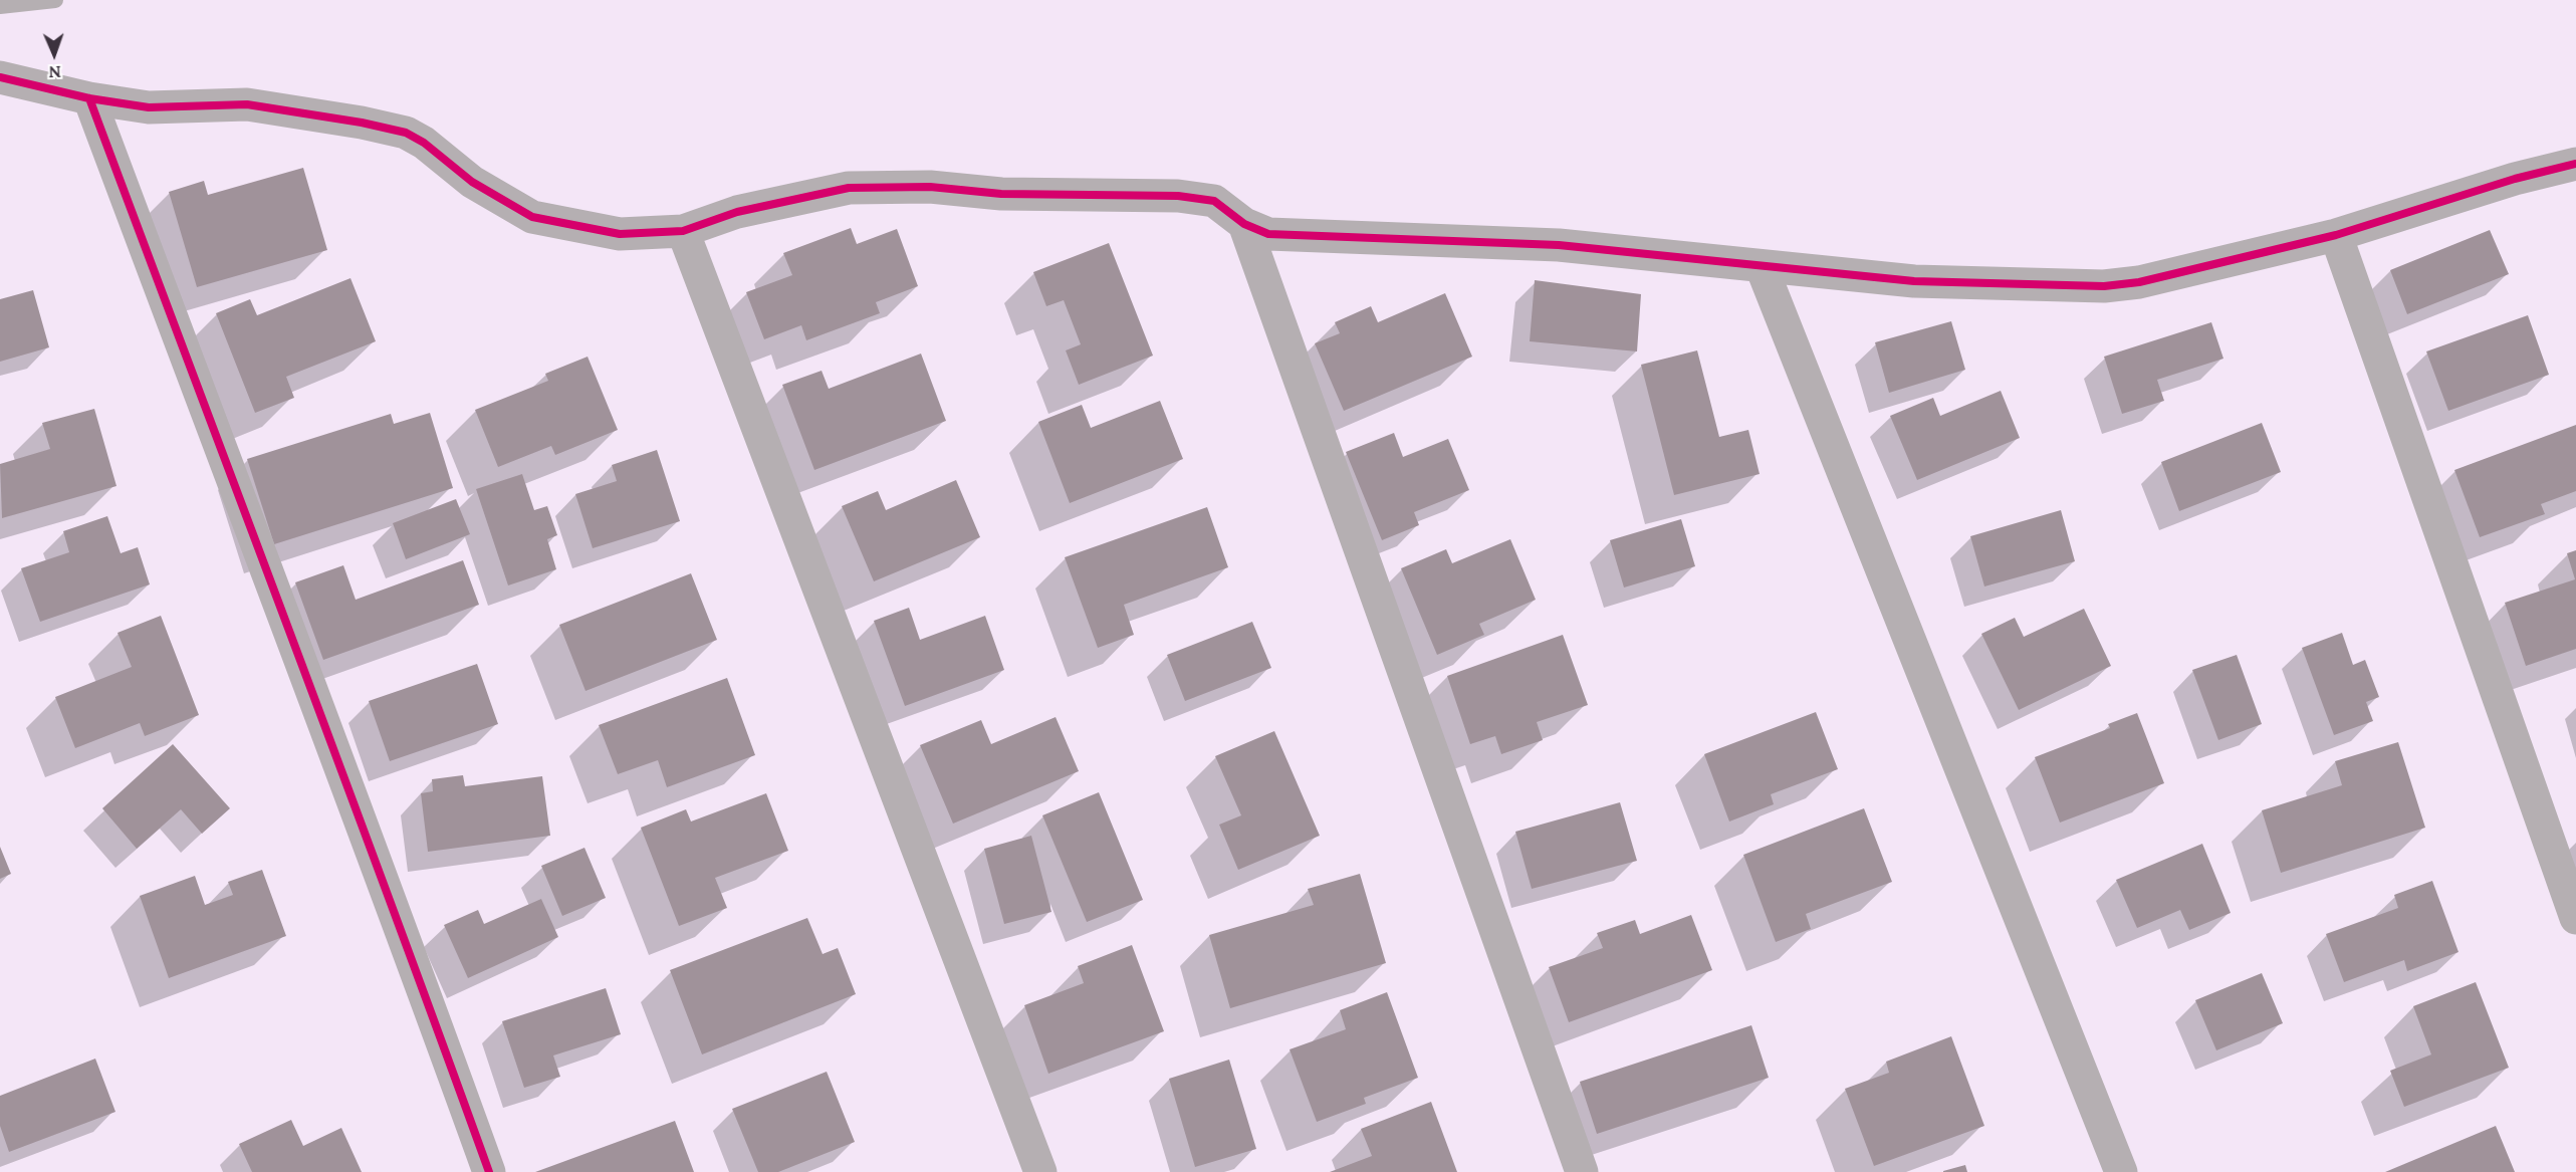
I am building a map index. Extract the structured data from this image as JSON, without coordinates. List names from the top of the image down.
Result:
{
  "north": "bottom"
}
